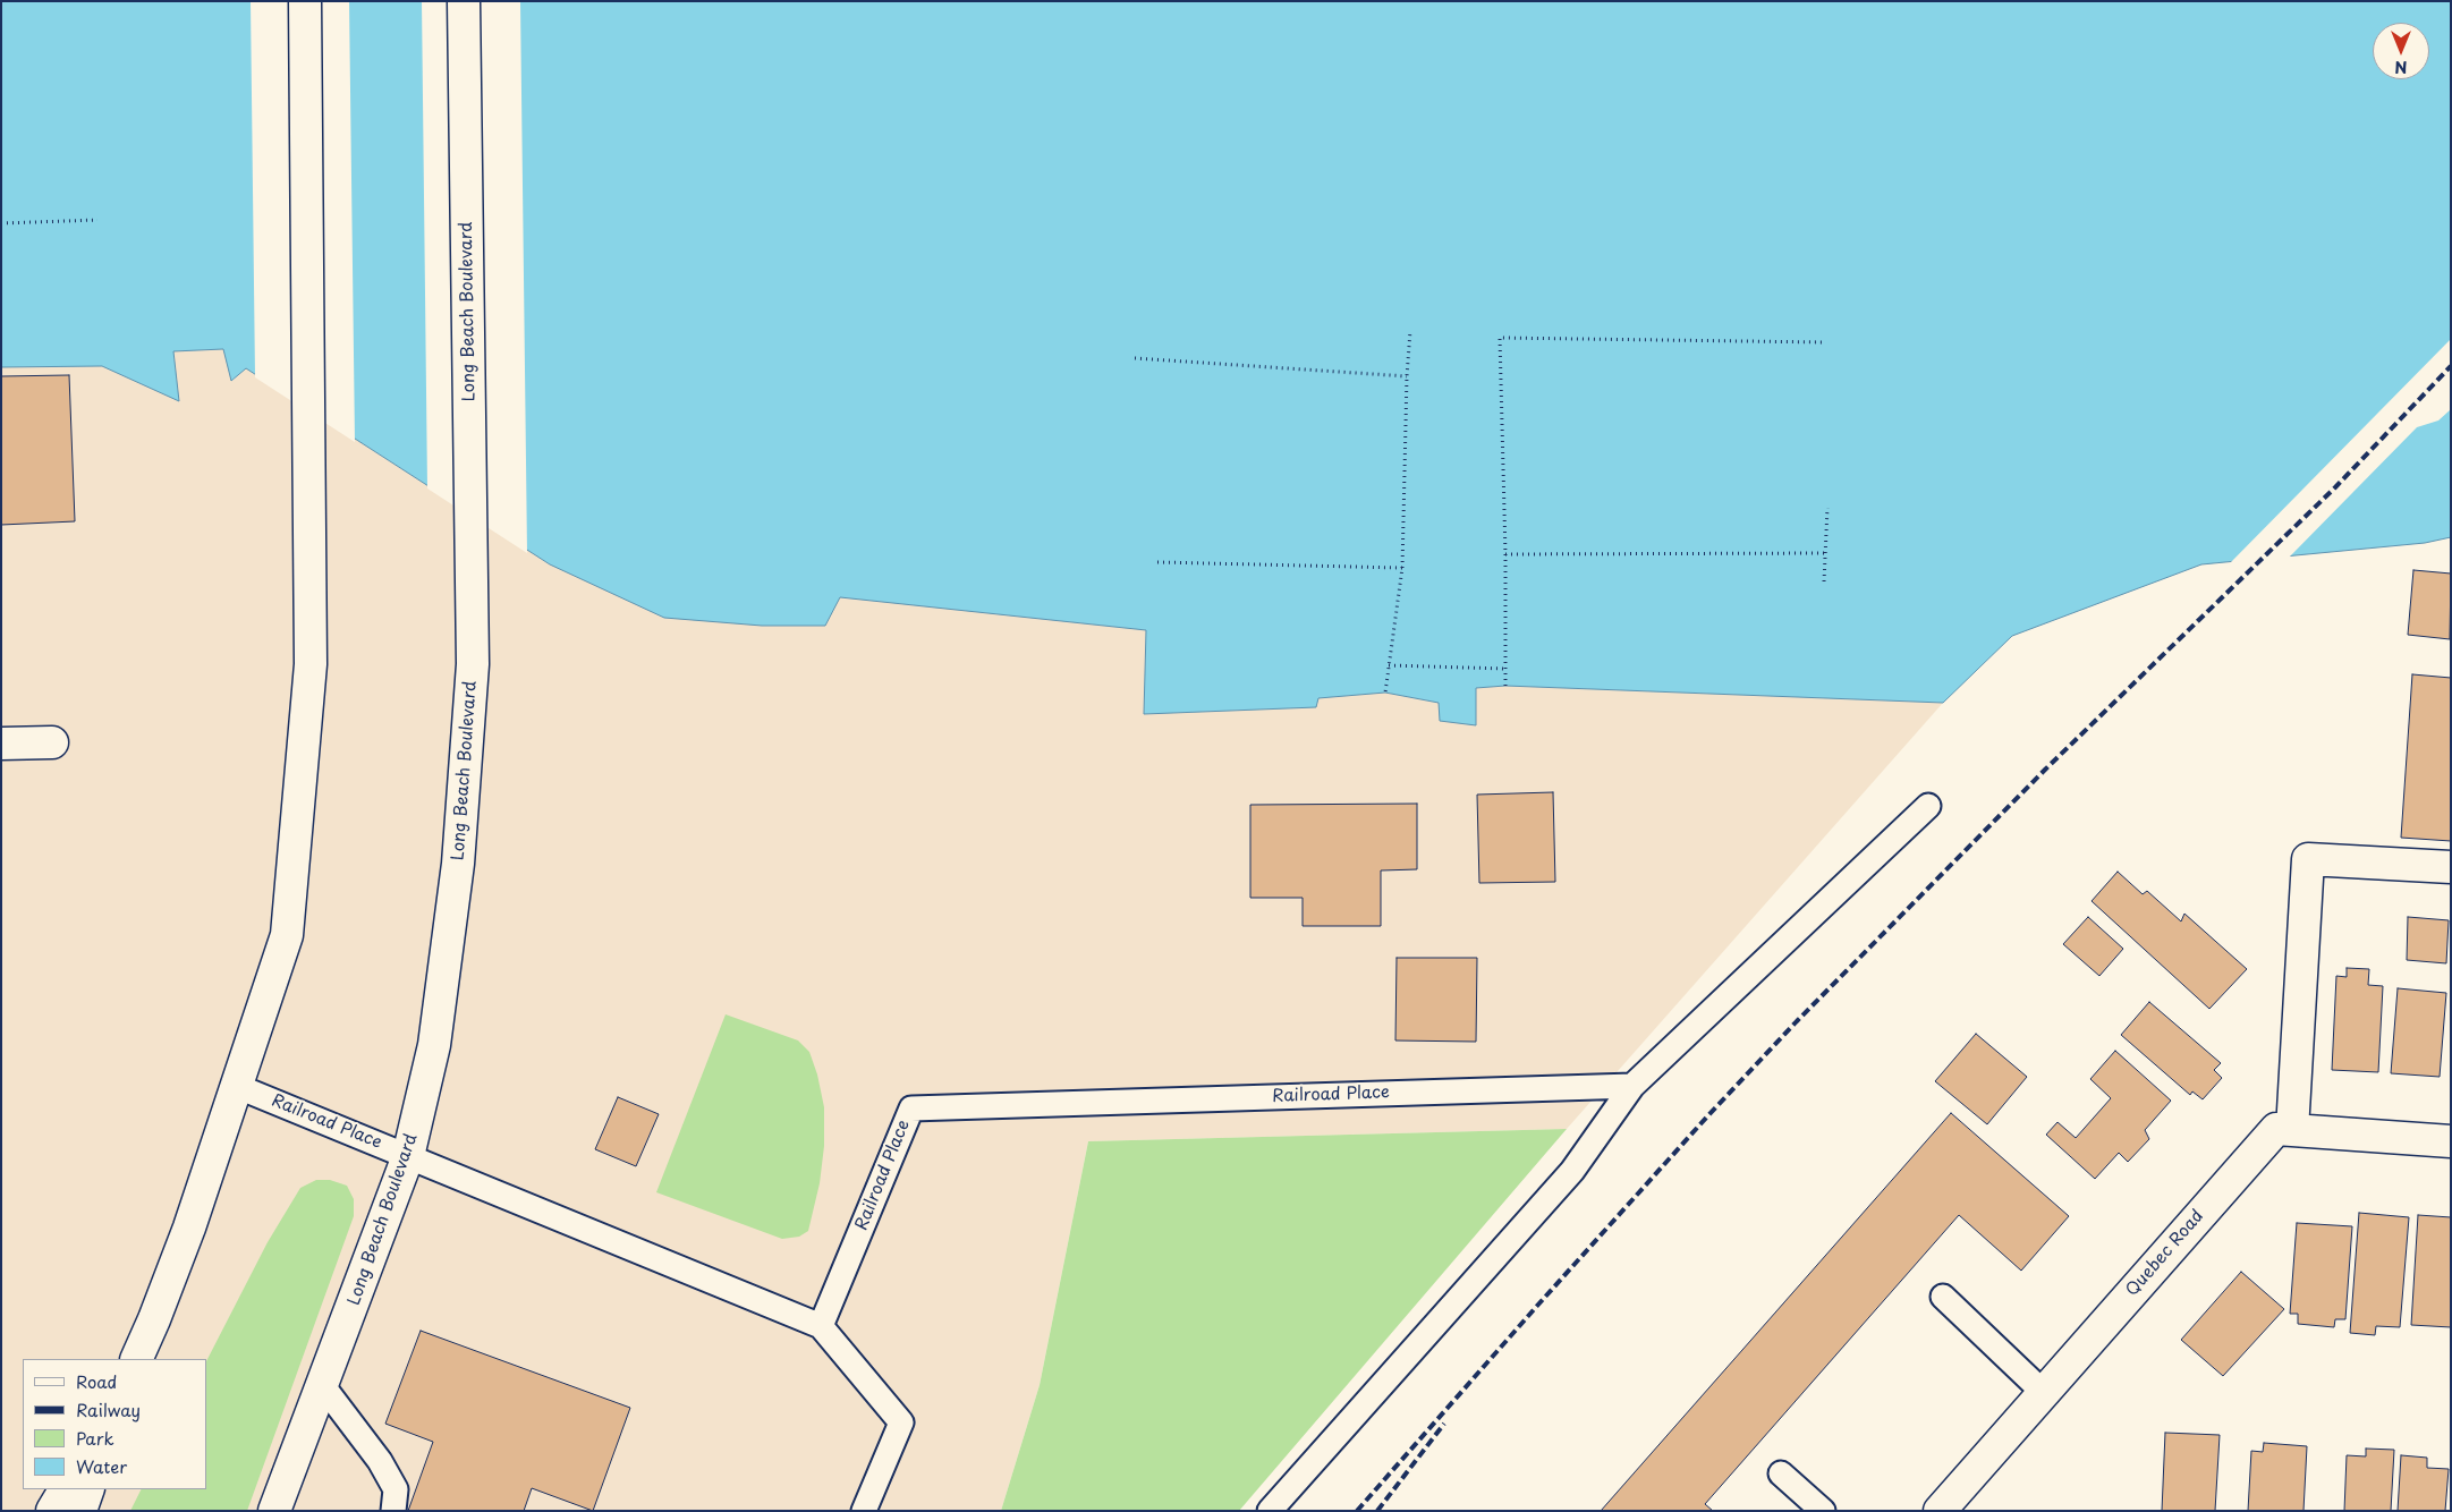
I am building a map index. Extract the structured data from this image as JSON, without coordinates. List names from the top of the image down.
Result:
{
  "streets": {
    "main road": ["Long Beach Boulevard", "Quebec Road"],
    "lane": ["Railroad Place"]
  },
  "crossings": [
    ["Long Beach Boulevard", "Railroad Place"]
  ],
  "legend": [
    "Road",
    "Railway",
    "Park",
    "Water"
  ],
  "north": "bottom"
}
